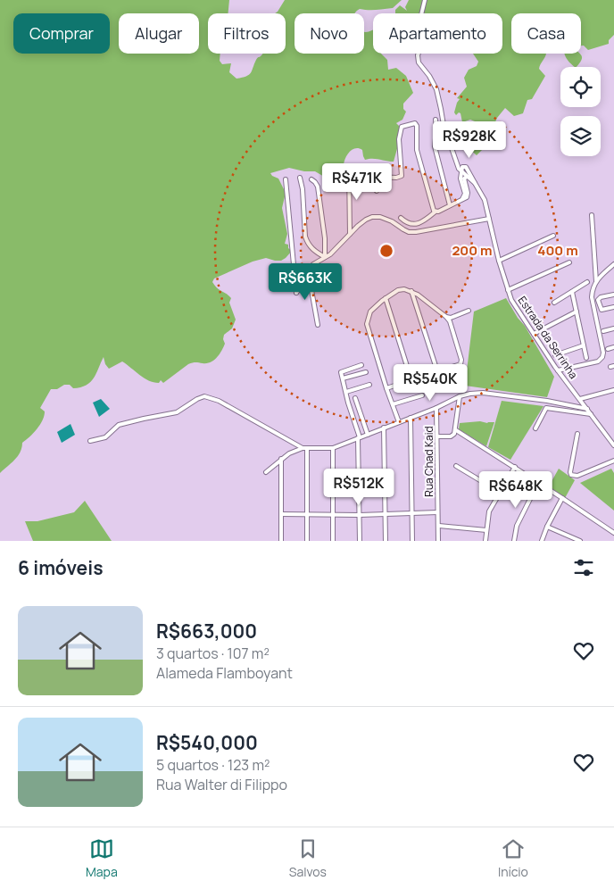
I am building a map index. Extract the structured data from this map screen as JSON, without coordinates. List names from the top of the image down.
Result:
{
  "streets": {
    "street": ["Estrada da Serrinha", "Rua Chad Kaid"]
  },
  "page": {
    "chip": [
      "Comprar",
      "Alugar",
      "Filtros",
      "Novo",
      "Apartamento",
      "Casa"
    ],
    "price": [
      "R$928K",
      "R$471K",
      "R$663K",
      "R$540K",
      "R$512K",
      "R$648K"
    ],
    "heading": "6 imóveis",
    "list": [
      {
        "name": "R$663,000",
        "note": "3 quartos · 107 m² · Alameda Flamboyant"
      },
      {
        "name": "R$540,000",
        "note": "5 quartos · 123 m² · Rua Walter di Filippo"
      }
    ],
    "tabs": ["Mapa", "Salvos", "Início"]
  },
  "rings": ["200 m", "400 m"]
}
